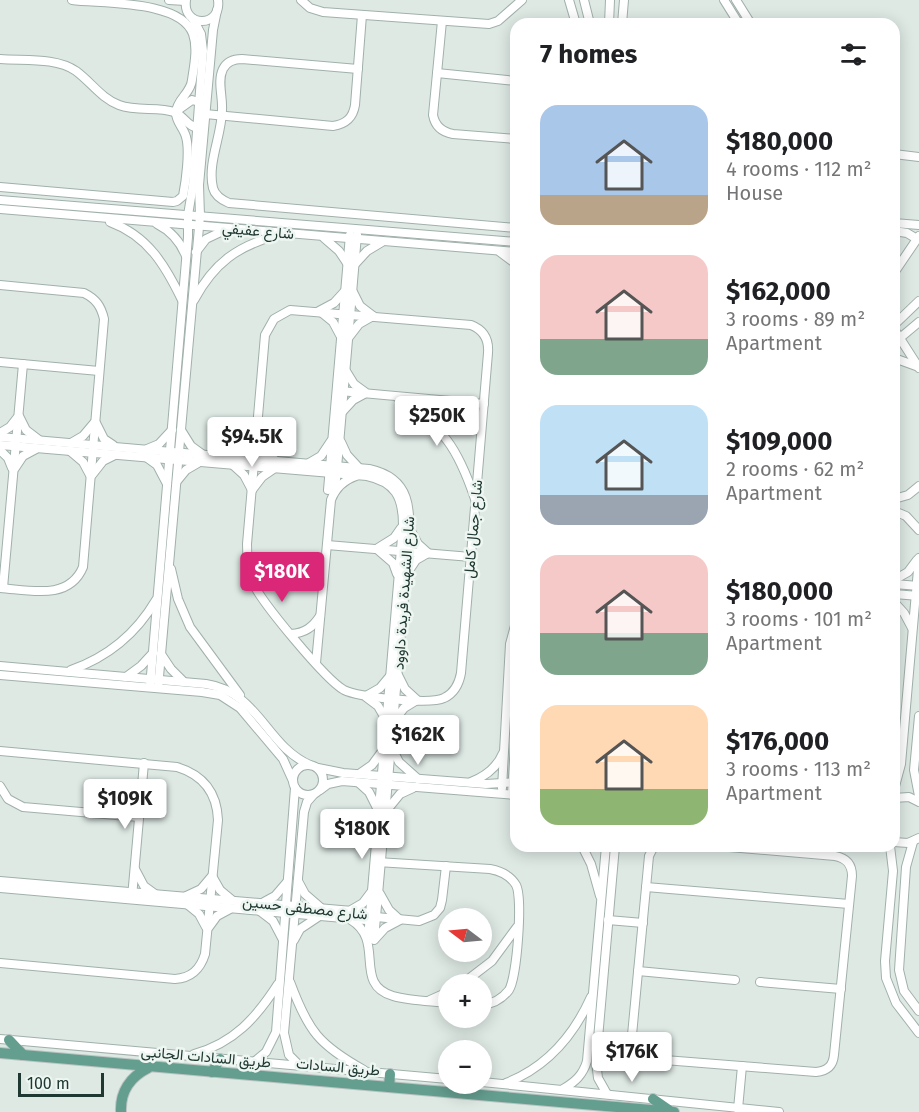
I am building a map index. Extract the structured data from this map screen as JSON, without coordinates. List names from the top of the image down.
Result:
{
  "streets": {
    "main road": ["طريق السادات"],
    "street": [
      "شارع عفيفي",
      "شارع جمال كامل",
      "شارع الشهيدة فريدة داوود",
      "شارع مصطفى حسين",
      "طريق السادات الجانبى"
    ]
  },
  "crossings": [
    ["شارع جمال كامل", "شارع الشهيدة فريدة داوود"],
    ["شارع الشهيدة فريدة داوود", "شارع مصطفى حسين"]
  ],
  "scale_bar": "100 m",
  "north": "left",
  "page": {
    "heading": "7 homes",
    "list": [
      {
        "name": "$180,000",
        "note": "4 rooms · 112 m² · House"
      },
      {
        "name": "$162,000",
        "note": "3 rooms · 89 m² · Apartment"
      },
      {
        "name": "$109,000",
        "note": "2 rooms · 62 m² · Apartment"
      },
      {
        "name": "$180,000",
        "note": "3 rooms · 101 m² · Apartment"
      },
      {
        "name": "$176,000",
        "note": "3 rooms · 113 m² · Apartment"
      }
    ],
    "price": [
      "$250K",
      "$94.5K",
      "$180K",
      "$162K",
      "$109K",
      "$180K",
      "$176K"
    ],
    "map_buttons": ["+", "−"],
    "scale": "100 m"
  }
}
